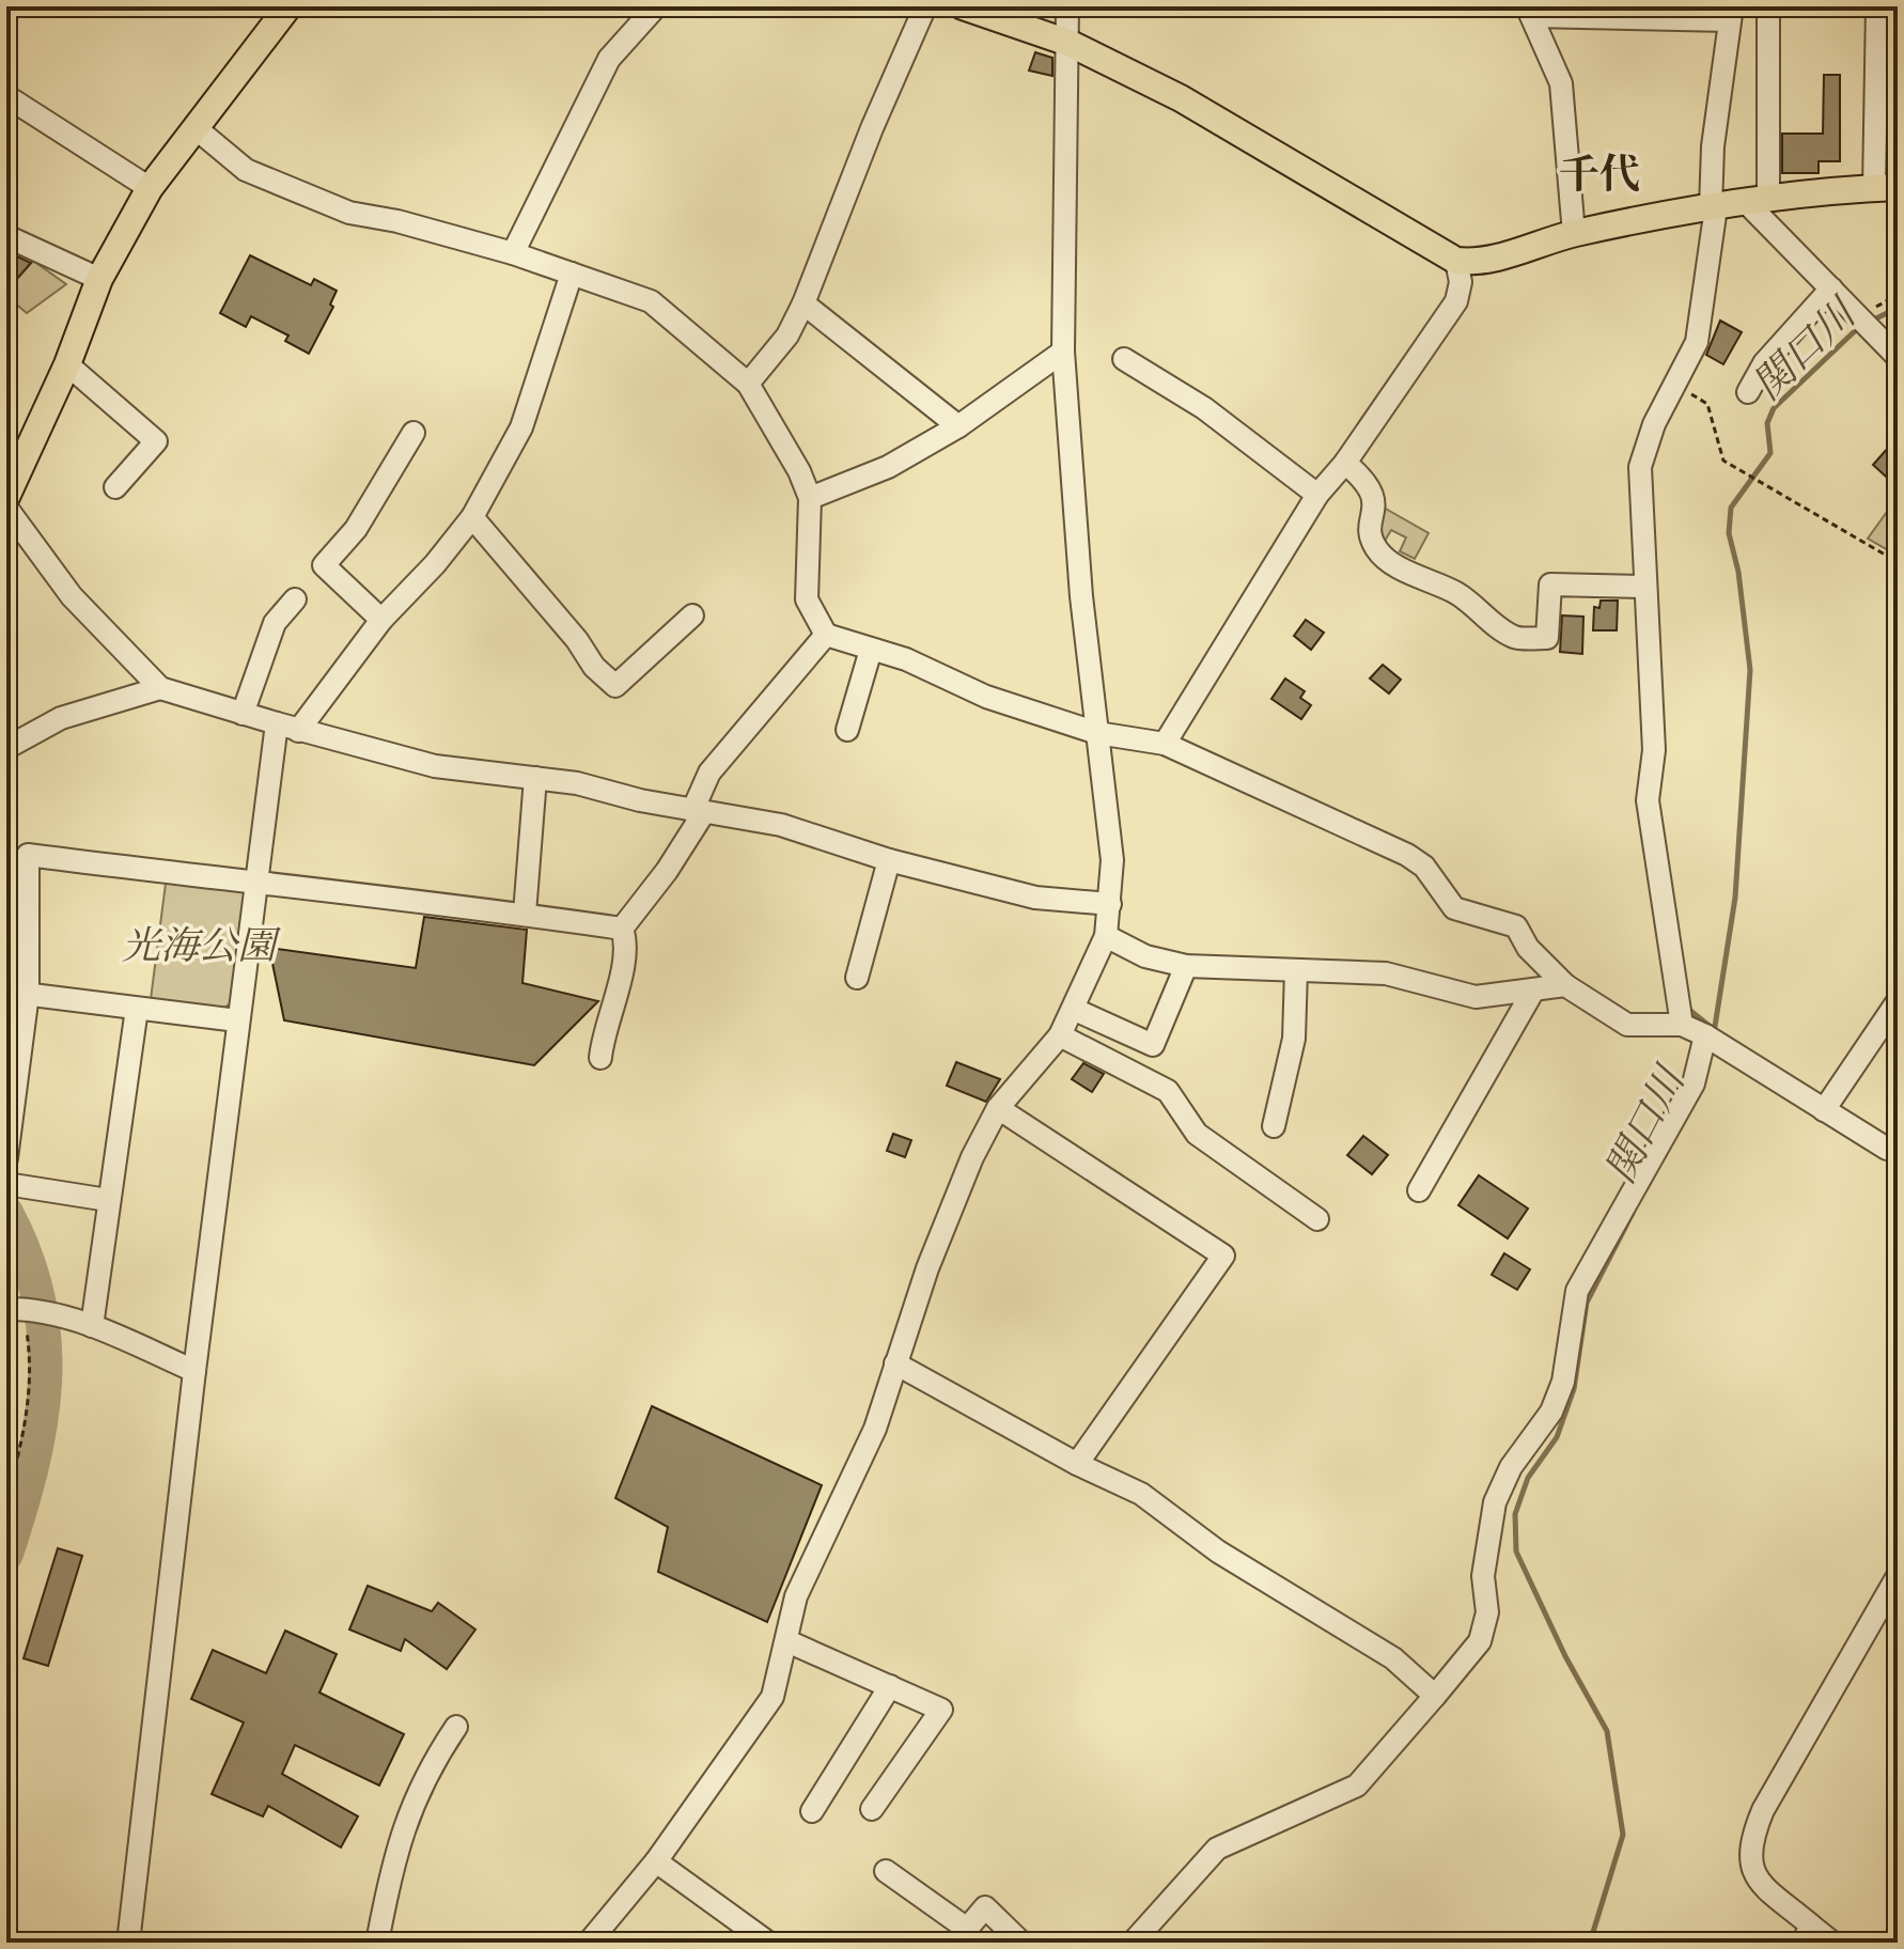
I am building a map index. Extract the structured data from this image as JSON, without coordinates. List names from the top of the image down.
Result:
{
  "districts": ["千代"],
  "water": ["関口川"],
  "parks": ["光海公園"]
}
